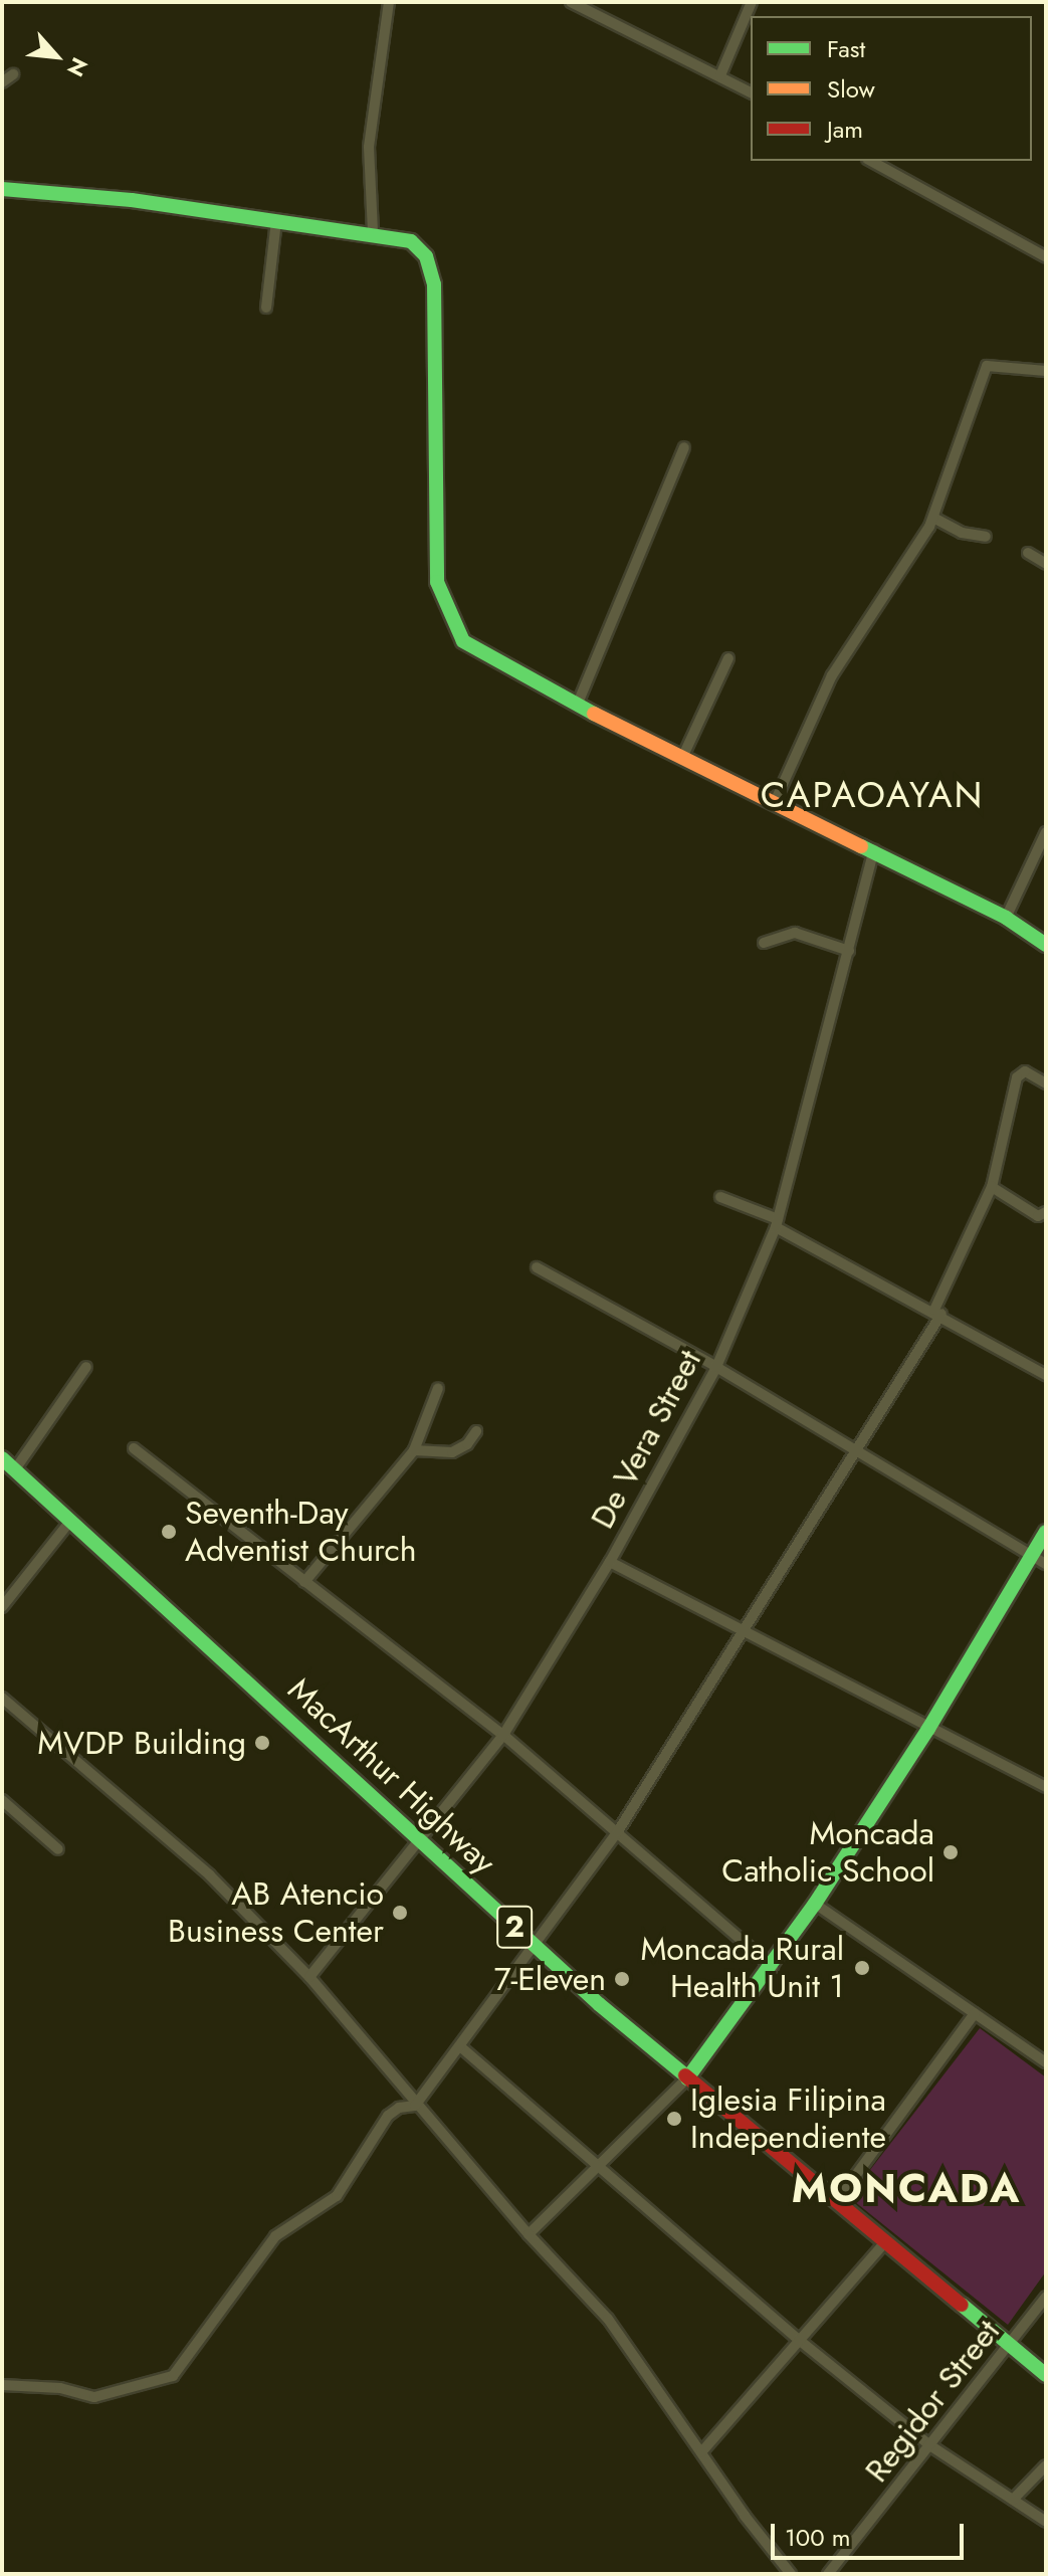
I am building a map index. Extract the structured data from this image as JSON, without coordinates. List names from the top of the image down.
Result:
{
  "streets": {
    "main road": ["MacArthur Highway", "2"],
    "street": ["De Vera Street", "Regidor Street"]
  },
  "crossings": [
    ["De Vera Street", "MacArthur Highway"],
    ["MacArthur Highway", "Regidor Street"]
  ],
  "districts": ["CAPAOAYAN", "MONCADA"],
  "places": [
    "Seventh-Day Adventist Church",
    "MVDP Building",
    "Moncada Catholic School",
    "AB Atencio Business Center",
    "Moncada Rural Health Unit 1",
    "7-Eleven",
    "Iglesia Filipina Independiente"
  ],
  "legend": ["Fast", "Slow", "Jam"],
  "scale_bar": "100 m",
  "north": "bottom right"
}
